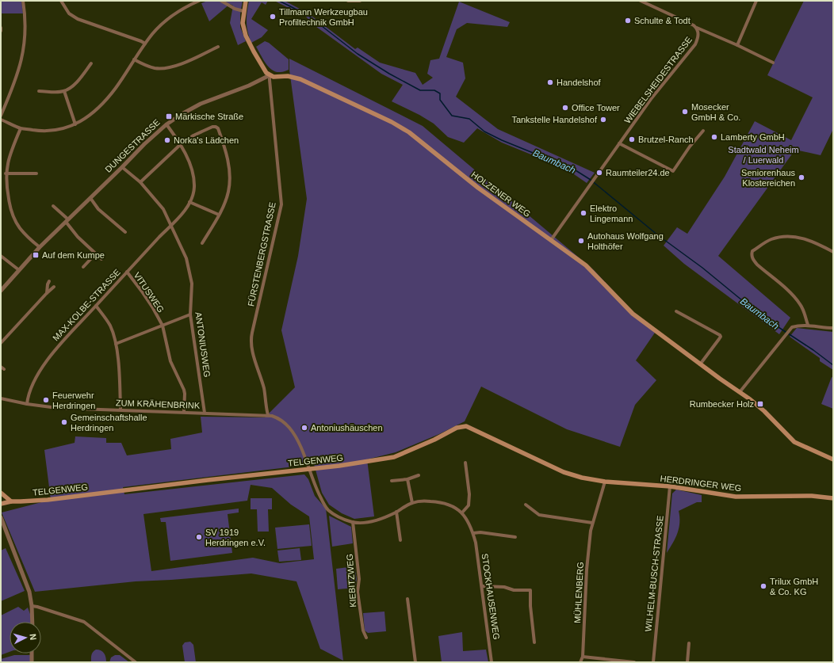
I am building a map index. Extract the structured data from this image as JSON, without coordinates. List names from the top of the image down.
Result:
{
  "streets": {
    "main road": ["HOLZENER WEG", "TELGENWEG", "HERDRINGER WEG"],
    "street": [
      "WIEBELSHEIDESTRASSE",
      "DUNGESTRASSE",
      "FÜRSTENBERGSTRASSE",
      "VITUSWEG",
      "MAX-KOLBE-STRASSE",
      "ANTONIUSWEG",
      "ZUM KRÄHENBRINK",
      "WILHELM-BUSCH-STRASSE",
      "KIEBITZWEG",
      "MÜHLENBERG",
      "STOCKHAUSENWEG"
    ]
  },
  "crossings": [
    ["WIEBELSHEIDESTRASSE", "HOLZENER WEG"],
    ["DUNGESTRASSE", "HOLZENER WEG"],
    ["DUNGESTRASSE", "FÜRSTENBERGSTRASSE"],
    ["DUNGESTRASSE", "ANTONIUSWEG"],
    ["HOLZENER WEG", "FÜRSTENBERGSTRASSE"],
    ["FÜRSTENBERGSTRASSE", "ZUM KRÄHENBRINK"],
    ["VITUSWEG", "MAX-KOLBE-STRASSE"],
    ["VITUSWEG", "ZUM KRÄHENBRINK"],
    ["MAX-KOLBE-STRASSE", "ANTONIUSWEG"],
    ["MAX-KOLBE-STRASSE", "ZUM KRÄHENBRINK"],
    ["ANTONIUSWEG", "ZUM KRÄHENBRINK"],
    ["ZUM KRÄHENBRINK", "STOCKHAUSENWEG"],
    ["TELGENWEG", "HERDRINGER WEG"],
    ["TELGENWEG", "MÜHLENBERG"],
    ["TELGENWEG", "STOCKHAUSENWEG"],
    ["HERDRINGER WEG", "WILHELM-BUSCH-STRASSE"],
    ["HERDRINGER WEG", "MÜHLENBERG"],
    ["KIEBITZWEG", "STOCKHAUSENWEG"]
  ],
  "water": ["Baumbach"],
  "parks": ["Stadtwald Neheim / Luerwald"],
  "places": {
    "other": [
      "Tillmann Werkzeugbau Profiltechnik GmbH",
      "Schulte & Todt",
      "Handelshof",
      "Office Tower",
      "Mosecker GmbH & Co.",
      "Tankstelle Handelshof",
      "Lamberty GmbH",
      "Brutzel-Ranch",
      "Norka's Lädchen",
      "Raumteiler24.de",
      "Seniorenhaus Klostereichen",
      "Elektro Lingemann",
      "Autohaus Wolfgang Holthöfer",
      "Feuerwehr Herdringen",
      "Gemeinschaftshalle Herdringen",
      "Antoniushäuschen",
      "SV 1919 Herdringen e.V.",
      "Trilux GmbH & Co. KG"
    ],
    "transit": ["Märkische Straße", "Auf dem Kumpe", "Rumbecker Holz"]
  },
  "north": "right"
}
